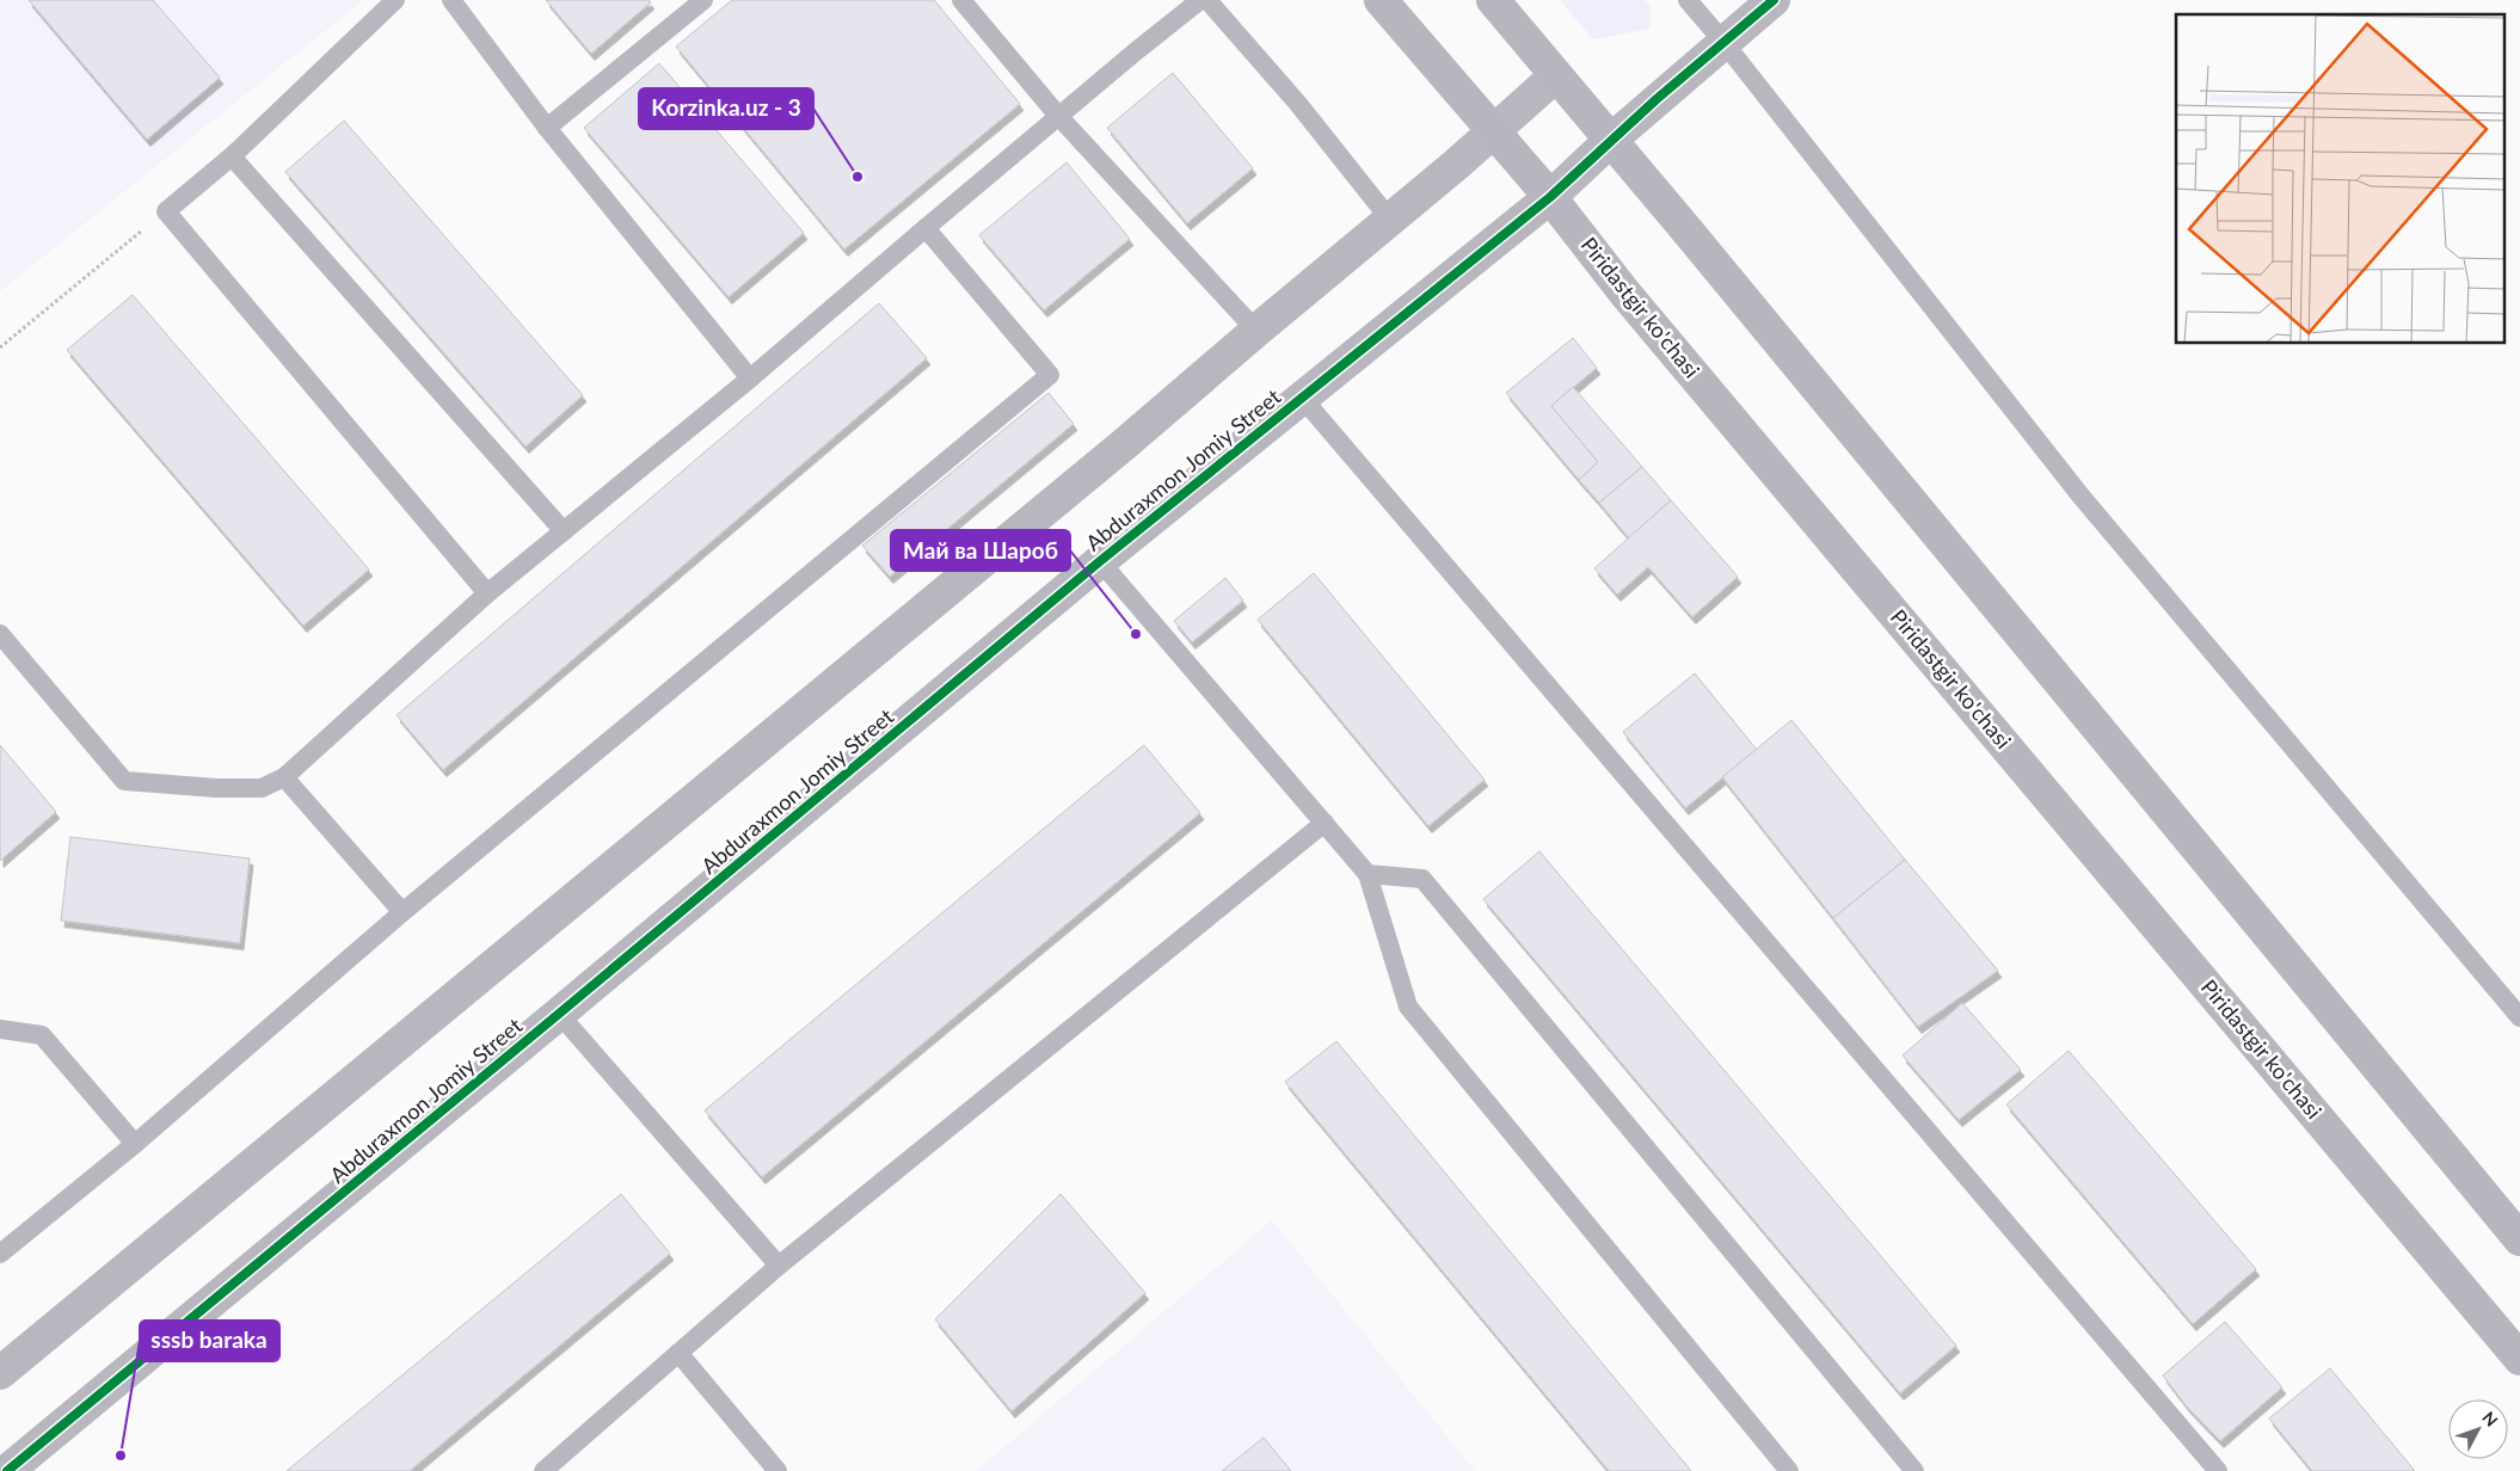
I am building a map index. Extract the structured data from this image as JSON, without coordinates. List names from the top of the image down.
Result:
{
  "streets": {
    "main road": ["Piridastgir ko'chasi"],
    "street": ["Abduraxmon Jomiy Street"]
  },
  "crossings": [
    ["Piridastgir ko'chasi", "Abduraxmon Jomiy Street"]
  ],
  "places": ["Korzinka.uz - 3", "Май ва Шароб", "sssb baraka"],
  "north": "top right"
}
